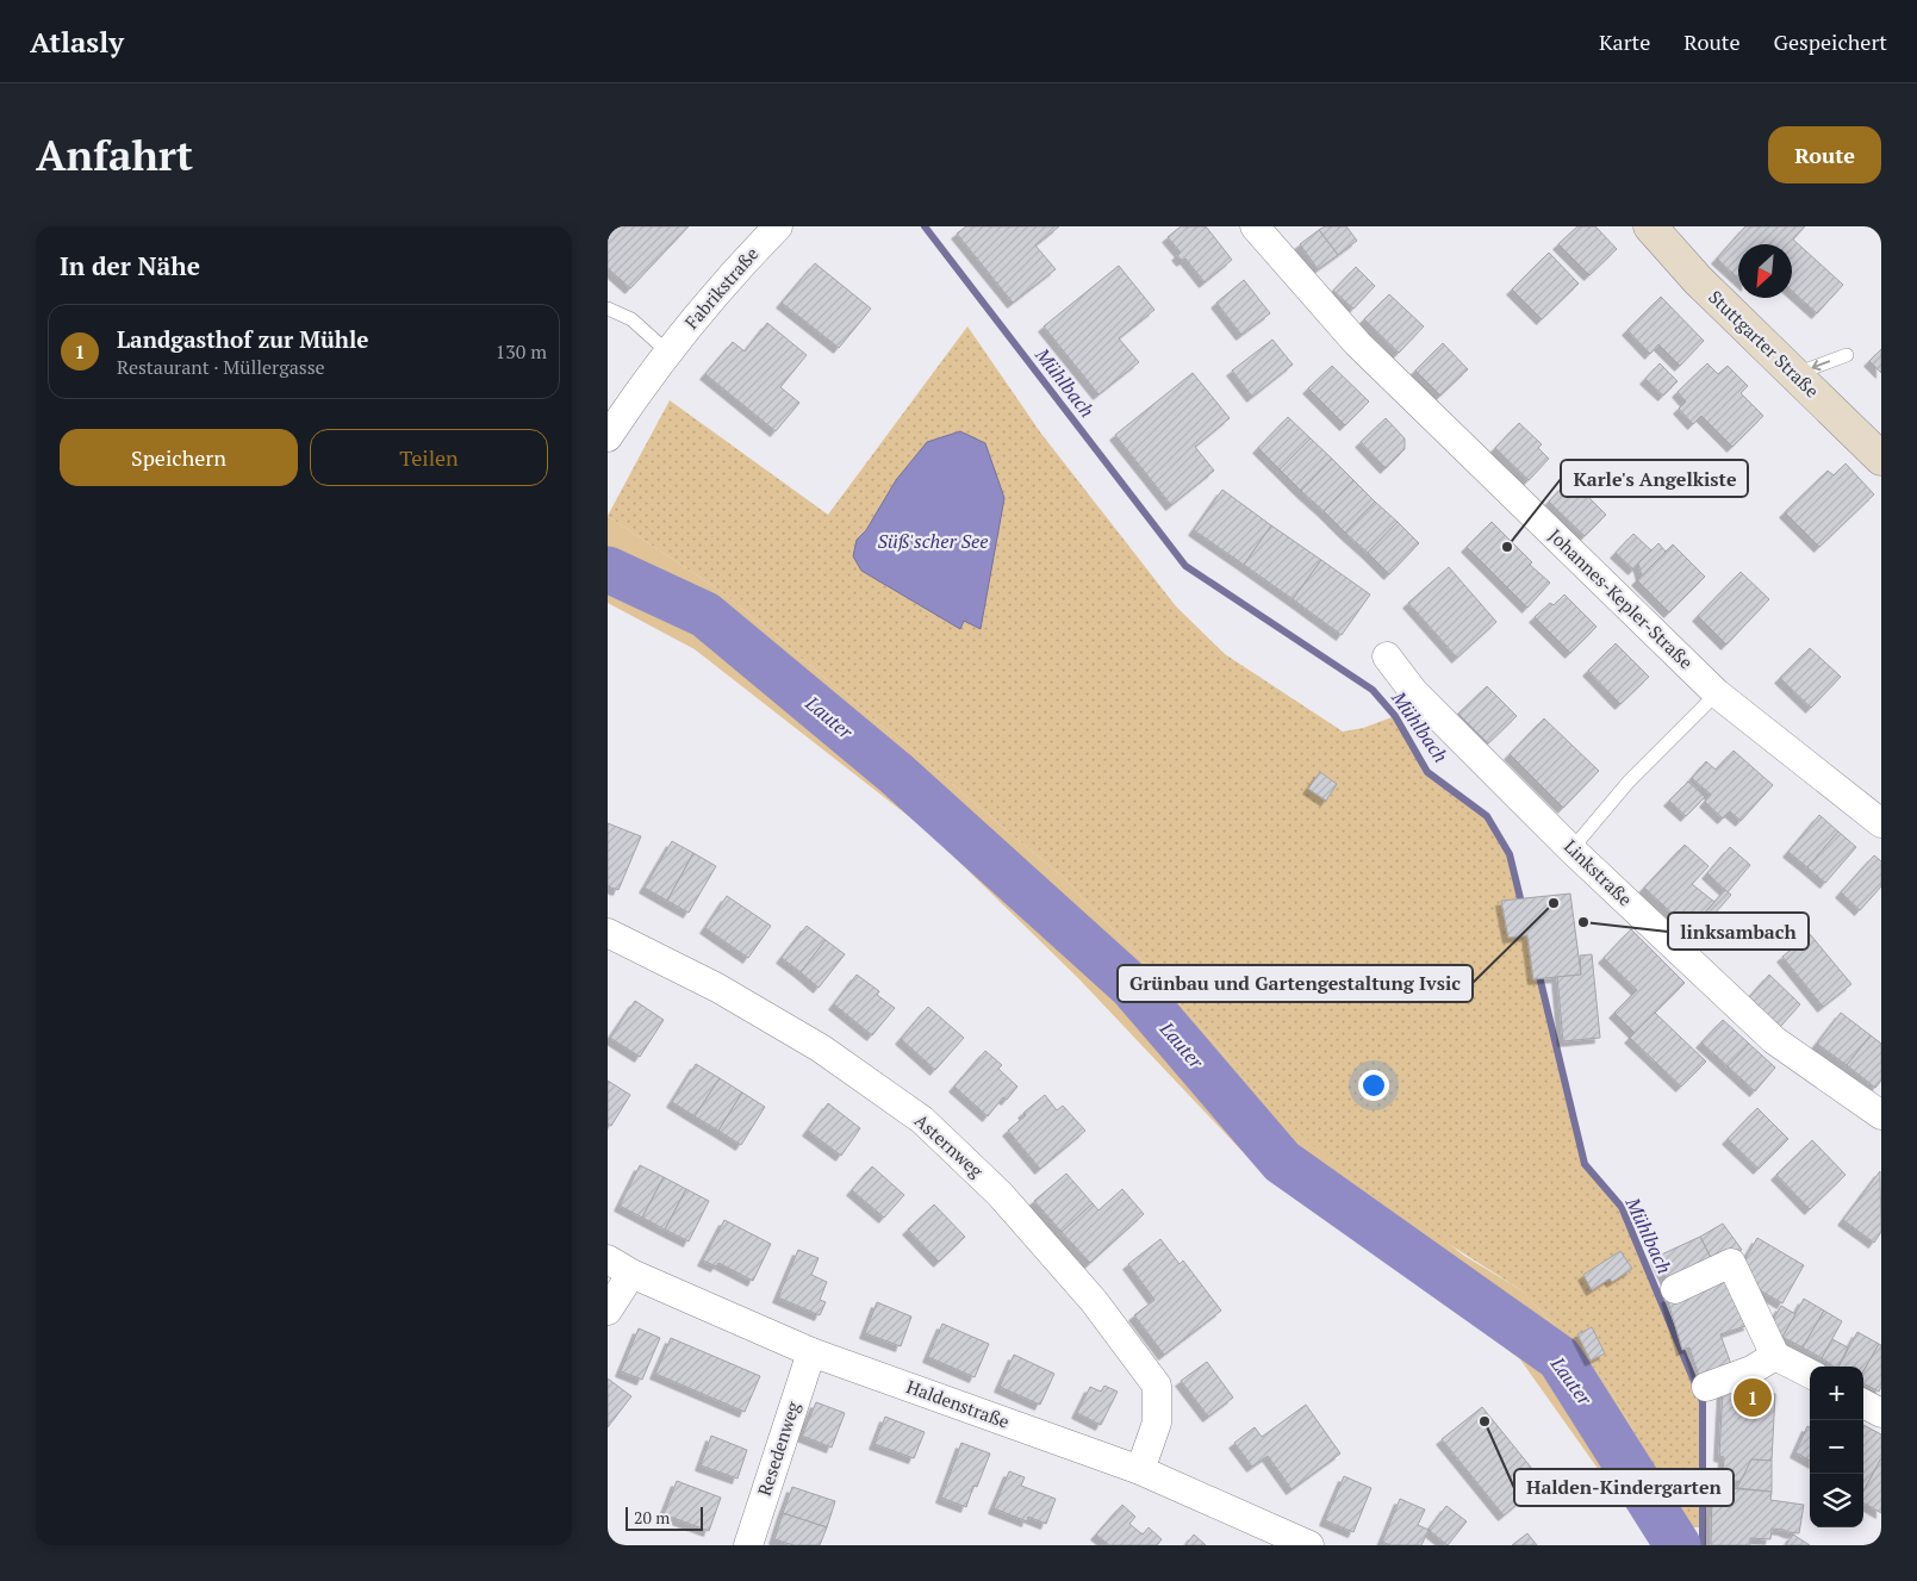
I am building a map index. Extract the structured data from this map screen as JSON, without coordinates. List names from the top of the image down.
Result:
{
  "streets": {
    "main road": ["Stuttgarter Straße"],
    "street": [
      "Fabrikstraße",
      "Johannes-Kepler-Straße",
      "Linkstraße",
      "Asternweg",
      "Haldenstraße",
      "Resedenweg"
    ]
  },
  "crossings": [
    ["Asternweg", "Haldenstraße"],
    ["Haldenstraße", "Resedenweg"]
  ],
  "water": ["Mühlbach", "Süß'scher See", "Lauter"],
  "places": [
    "Karle's Angelkiste",
    "Grünbau und Gartengestaltung Ivsic",
    "linksambach",
    "Halden-Kindergarten"
  ],
  "scale_bar": "20 m",
  "north": "bottom left",
  "page": {
    "header": "Atlasly",
    "nav": ["Karte", "Route", "Gespeichert"],
    "buttons": [
      "Route",
      ["Speichern", "Teilen"]
    ],
    "title": "Anfahrt",
    "heading": "In der Nähe",
    "list": [
      {
        "mark": "1",
        "name": "Landgasthof zur Mühle",
        "note": "Restaurant · Müllergasse",
        "value": "130 m"
      }
    ],
    "map_buttons": ["+", "−"],
    "pins": "1",
    "scale": "20 m"
  }
}
